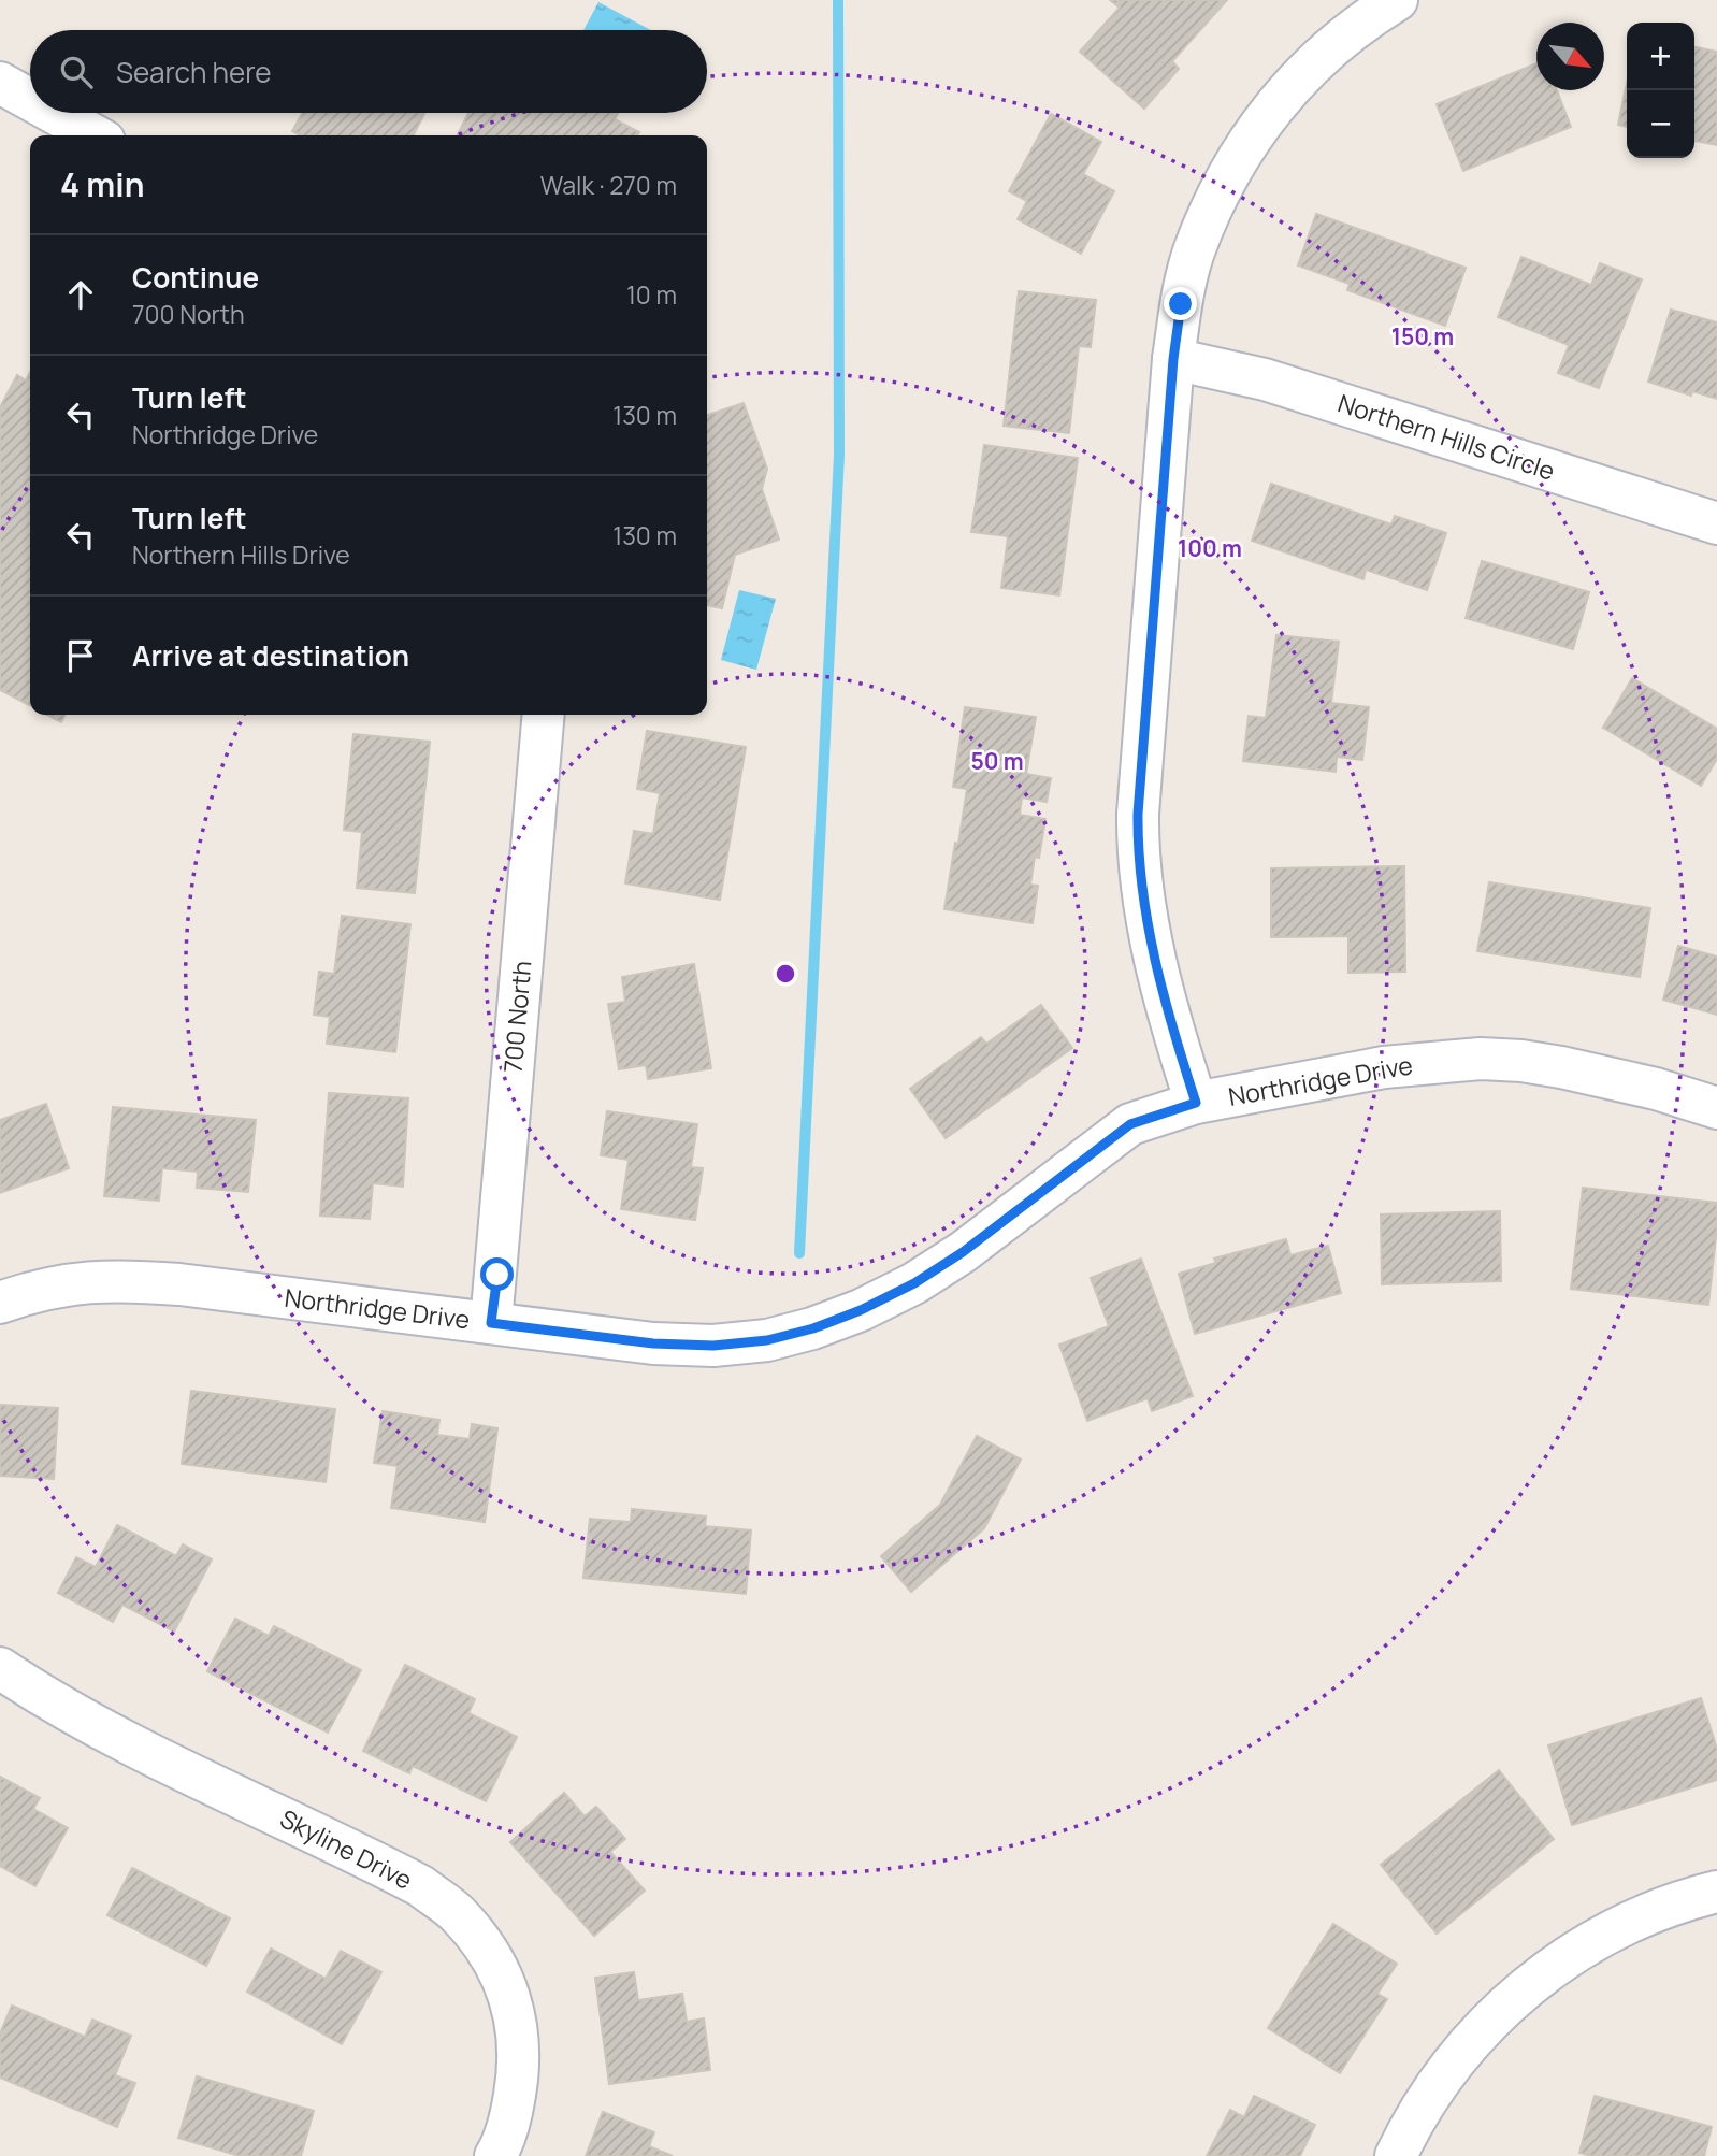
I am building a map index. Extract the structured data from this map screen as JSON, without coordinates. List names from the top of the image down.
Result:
{
  "streets": {
    "street": [
      "Northern Hills Circle",
      "700 North",
      "Northridge Drive",
      "Skyline Drive"
    ]
  },
  "crossings": [
    ["700 North", "Northridge Drive"]
  ],
  "north": "bottom right",
  "page": {
    "map_buttons": ["+", "−"],
    "search": "Search here",
    "heading": ["4 min", "Walk · 270 m"],
    "list": [
      ["Continue", "700 North", "10 m"],
      ["Turn left", "Northridge Drive", "130 m"],
      ["Turn left", "Northern Hills Drive", "130 m"],
      "Arrive at destination"
    ]
  },
  "rings": ["150 m", "100 m", "50 m"]
}
